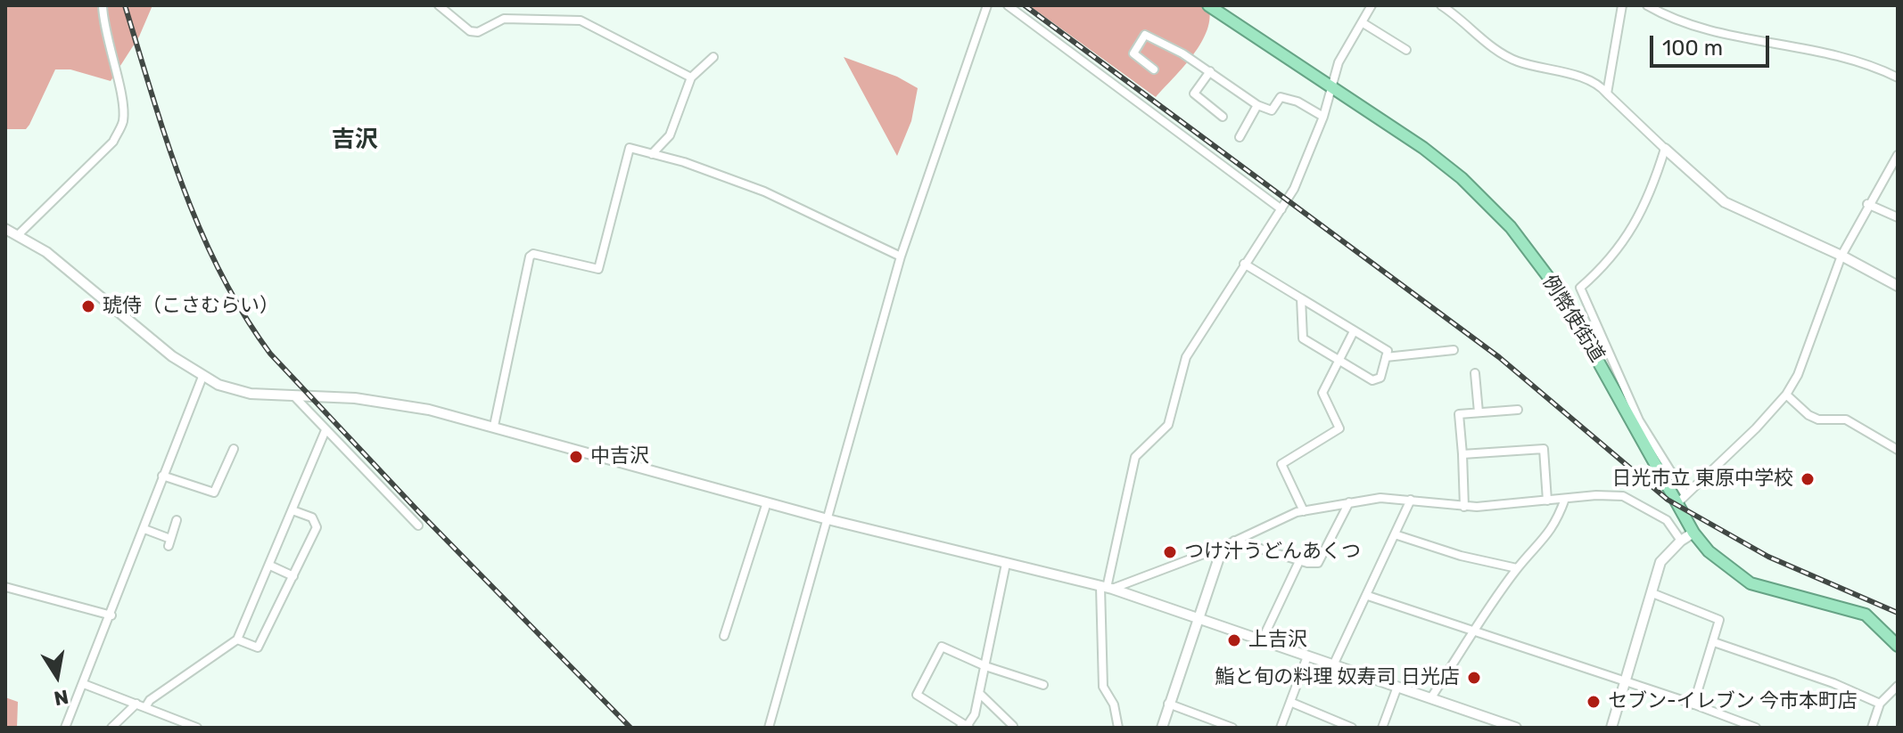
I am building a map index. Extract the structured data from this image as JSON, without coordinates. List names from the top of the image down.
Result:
{
  "streets": {
    "highway": ["例幣使街道"]
  },
  "districts": ["吉沢"],
  "places": [
    "琥侍（こさむらい）",
    "中吉沢",
    "日光市立 東原中学校",
    "つけ汁うどんあくつ",
    "上吉沢",
    "鮨と旬の料理 奴寿司 日光店",
    "セブン-イレブン 今市本町店"
  ],
  "scale_bar": "100 m",
  "north": "bottom"
}
